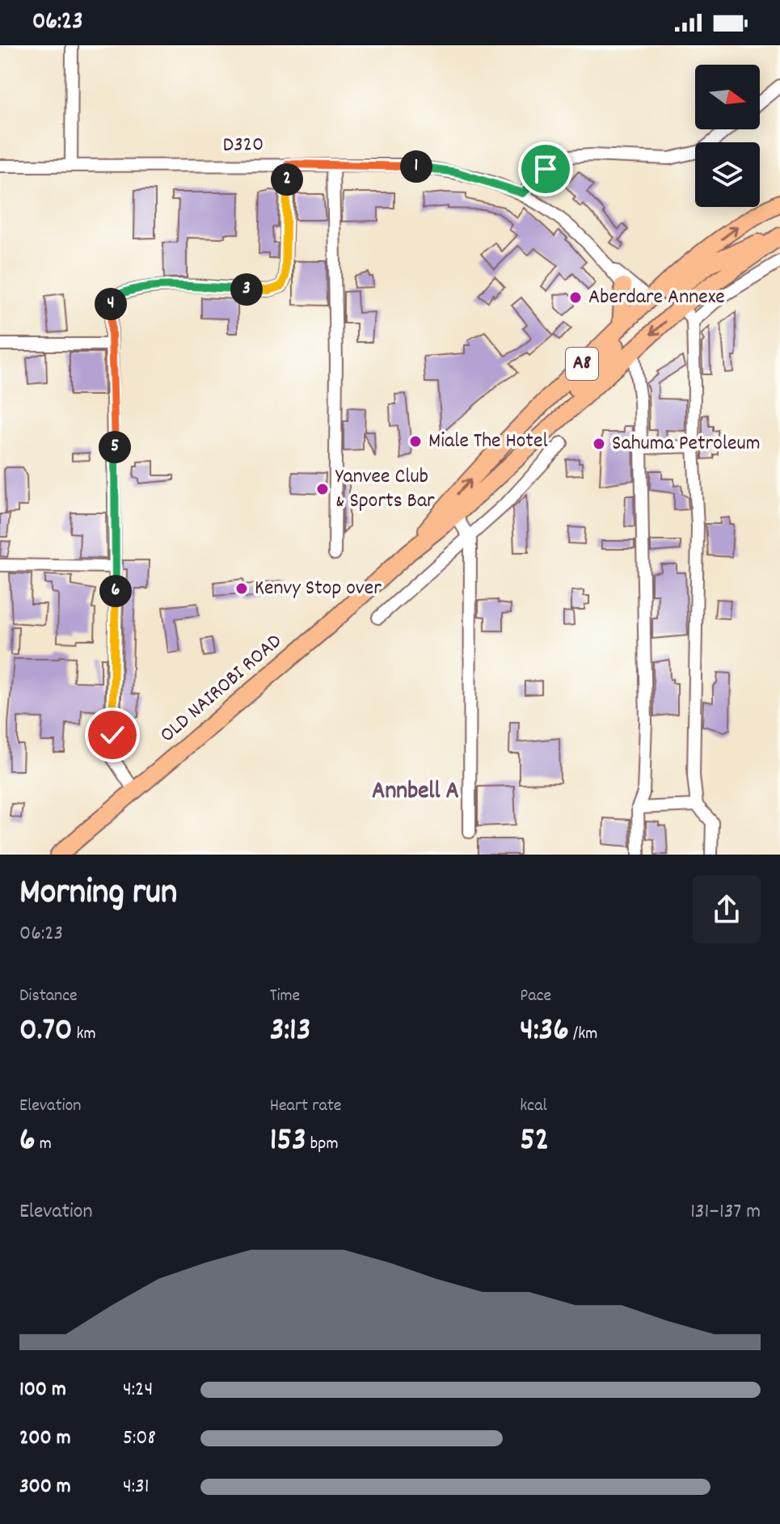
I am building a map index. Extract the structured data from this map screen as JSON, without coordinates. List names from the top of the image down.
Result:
{
  "streets": {
    "highway": ["A8", "OLD NAIROBI ROAD"],
    "street": ["D320"]
  },
  "crossings": [
    ["D320", "OLD NAIROBI ROAD"]
  ],
  "districts": ["Annbell A"],
  "places": [
    "Aberdare Annexe",
    "Miale The Hotel",
    "Sahuma Petroleum",
    "Yanvee Club & Sports Bar",
    "Kenvy Stop over"
  ],
  "north": "right",
  "page": {
    "status": "06:23",
    "pins": [
      "1",
      "2",
      "3",
      "4",
      "5",
      "6"
    ],
    "heading": ["Morning run", "06:23"],
    "stats": [
      ["Distance", "0.70 km"],
      ["Time", "3:13"],
      ["Pace", "4:36 /km"],
      ["Elevation", "6 m"],
      ["Heart rate", "153 bpm"],
      ["kcal", "52"]
    ],
    "chart": ["Elevation", "131–137 m"],
    "list": [
      {
        "name": "100 m",
        "note": "4:24"
      },
      {
        "name": "200 m",
        "note": "5:08"
      },
      {
        "name": "300 m",
        "note": "4:31"
      }
    ]
  }
}
